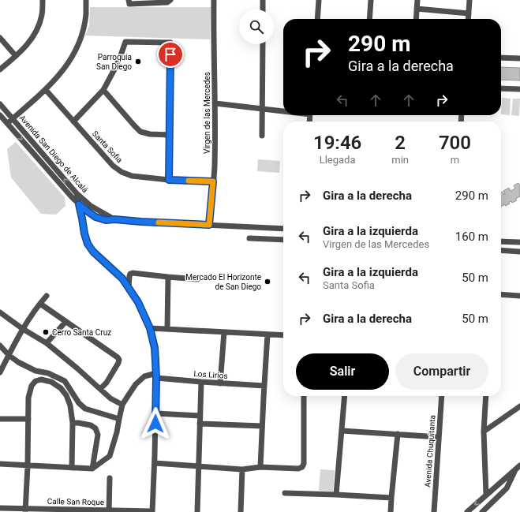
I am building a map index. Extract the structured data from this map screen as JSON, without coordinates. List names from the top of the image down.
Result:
{
  "streets": {
    "street": [
      "Virgen de las Mercedes",
      "Santa Sofia",
      "Avenida San Diego de Alcalá",
      "Los Lirios",
      "Avenida Chuquitanta",
      "Calle San Roque"
    ]
  },
  "crossings": [
    ["Virgen de las Mercedes", "Santa Sofia"],
    ["Virgen de las Mercedes", "Avenida San Diego de Alcalá"]
  ],
  "places": ["Parroquia San Diego", "Mercado El Horizonte de San Diego", "Cerro Santa Cruz"],
  "page": {
    "turn": ["290 m", "Gira a la derecha"],
    "eta": [
      "19:46",
      "Llegada",
      "2",
      "min",
      "700",
      "m"
    ],
    "list": [
      {
        "name": "Gira a la derecha",
        "value": "290 m"
      },
      {
        "name": "Gira a la izquierda",
        "note": "Virgen de las Mercedes",
        "value": "160 m"
      },
      {
        "name": "Gira a la izquierda",
        "note": "Santa Sofia",
        "value": "50 m"
      },
      {
        "name": "Gira a la derecha",
        "value": "50 m"
      }
    ],
    "buttons": ["Salir", "Compartir"]
  }
}
